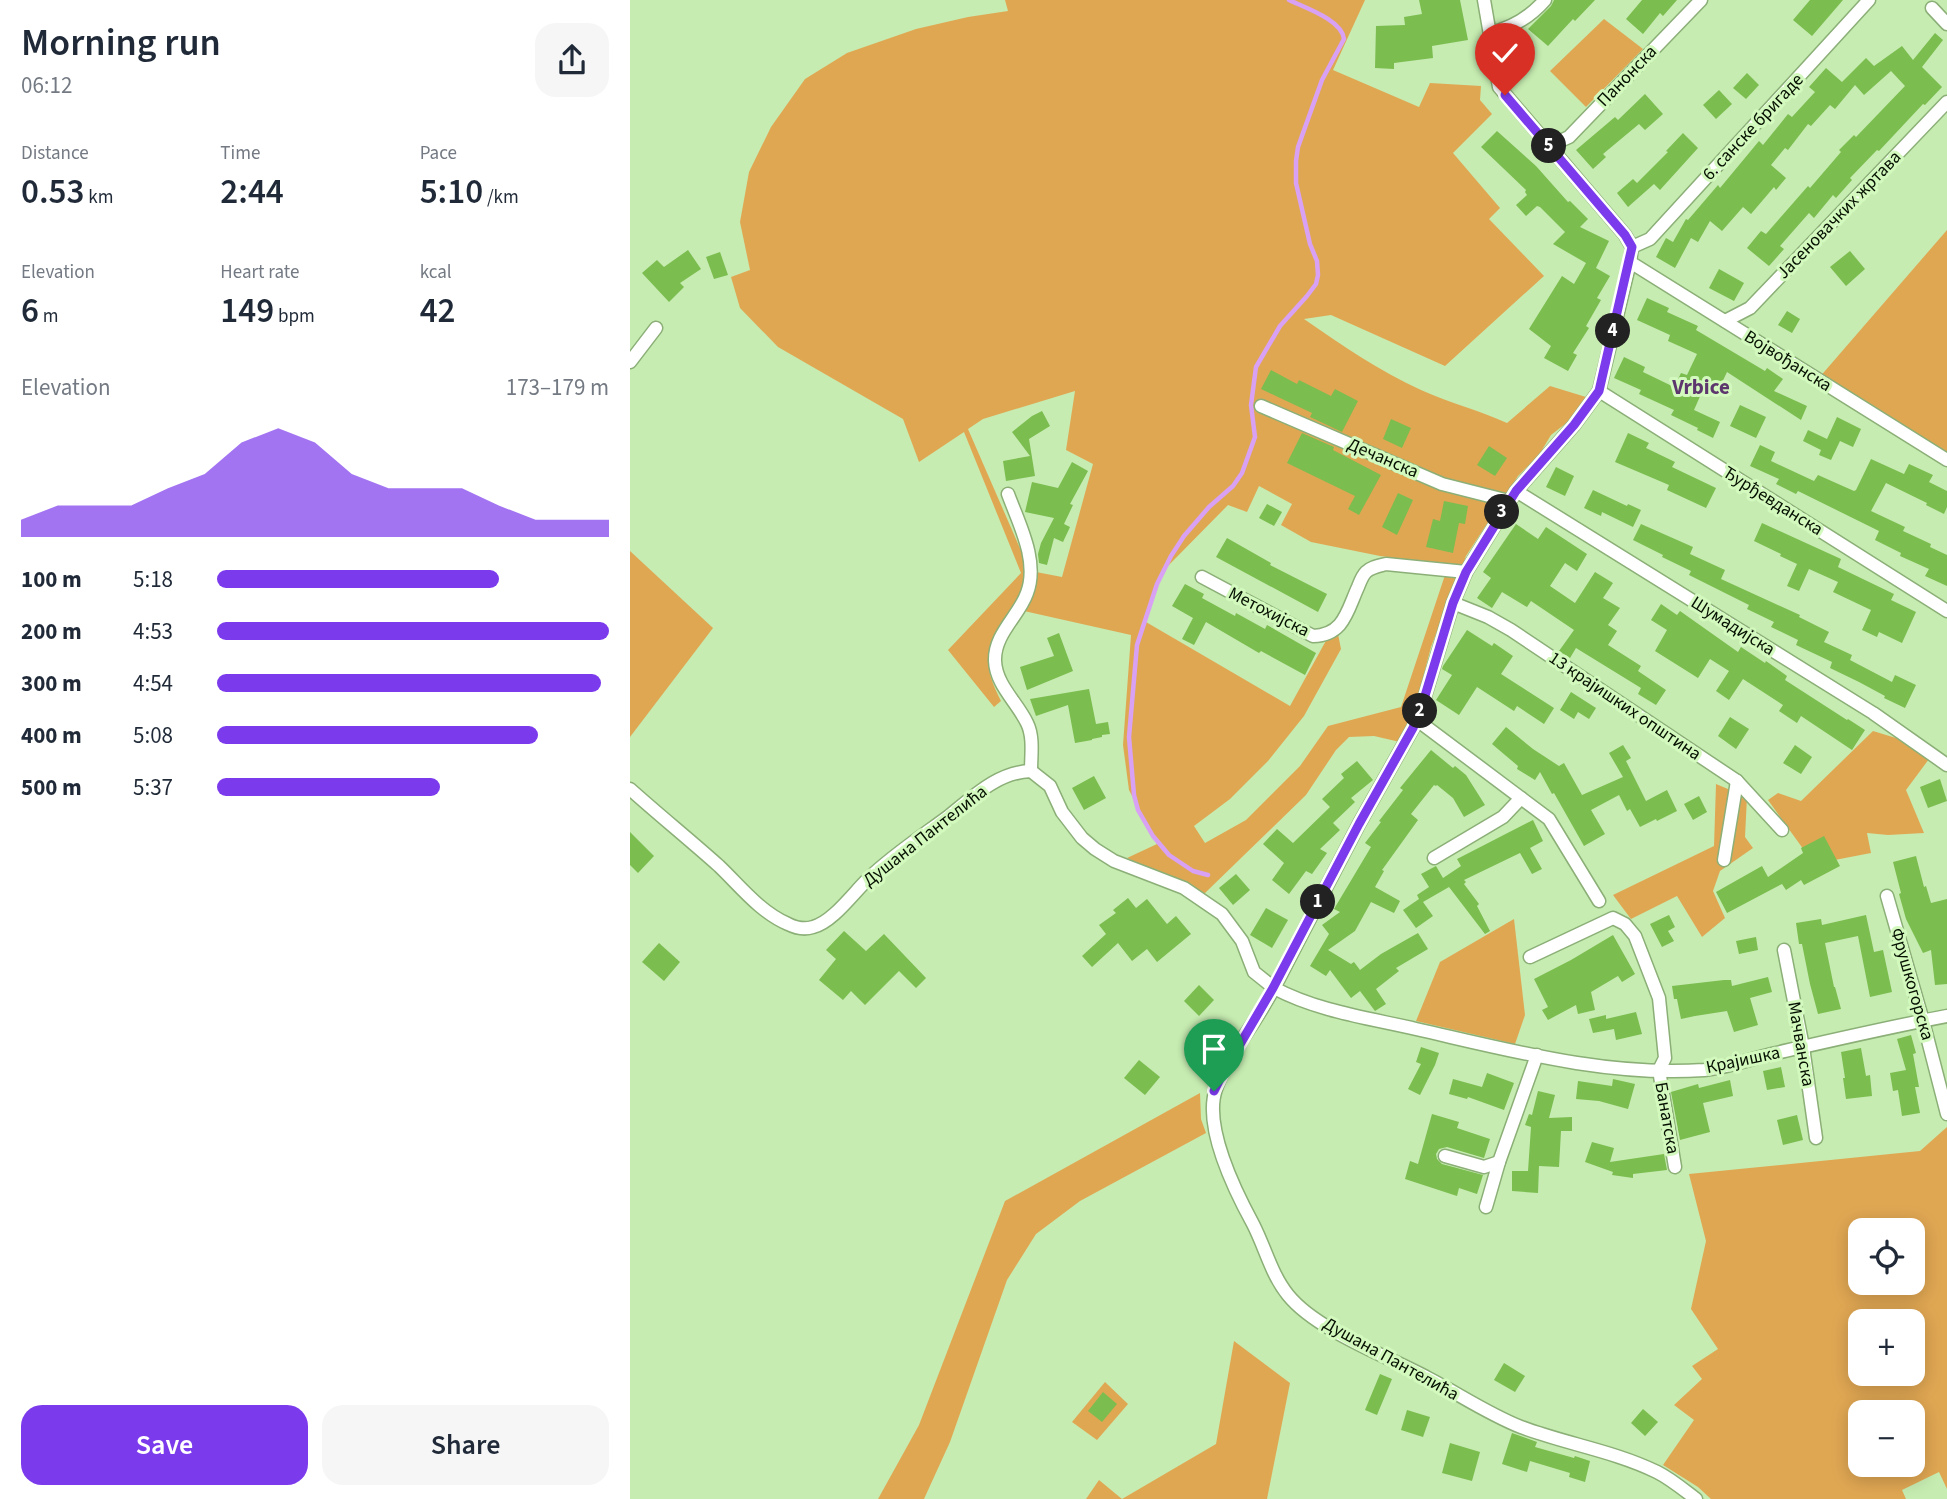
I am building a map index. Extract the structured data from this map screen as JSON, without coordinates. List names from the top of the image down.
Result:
{
  "streets": {
    "street": [
      "Панонска",
      "6. санске бригаде",
      "Јасеновачких жртава",
      "Војвођанска",
      "Дечанска",
      "Ђурђевданска",
      "Метохијска",
      "Шумадијска",
      "13 крајишких општина",
      "Душана Пантелића",
      "Фрушкогорска",
      "Мачванска",
      "Крајишка",
      "Банатска"
    ]
  },
  "crossings": [
    ["Јасеновачких жртава", "Војвођанска"],
    ["Дечанска", "Шумадијска"],
    ["Дечанска", "Душана Пантелића"],
    ["Ђурђевданска", "Душана Пантелића"],
    ["Метохијска", "Душана Пантелића"],
    ["Шумадијска", "Душана Пантелића"],
    ["13 крајишких општина", "Душана Пантелића"],
    ["Душана Пантелића", "Крајишка"],
    ["Фрушкогорска", "Крајишка"],
    ["Мачванска", "Крајишка"],
    ["Крајишка", "Банатска"]
  ],
  "districts": ["Vrbice"],
  "page": {
    "heading": ["Morning run", "06:12"],
    "stats": [
      ["Distance", "0.53 km"],
      ["Time", "2:44"],
      ["Pace", "5:10 /km"],
      ["Elevation", "6 m"],
      ["Heart rate", "149 bpm"],
      ["kcal", "42"]
    ],
    "pins": [
      "5",
      "4",
      "3",
      "2",
      "1"
    ],
    "chart": ["Elevation", "173–179 m"],
    "list": [
      {
        "name": "100 m",
        "note": "5:18"
      },
      {
        "name": "200 m",
        "note": "4:53"
      },
      {
        "name": "300 m",
        "note": "4:54"
      },
      {
        "name": "400 m",
        "note": "5:08"
      },
      {
        "name": "500 m",
        "note": "5:37"
      }
    ],
    "map_buttons": ["+", "−"],
    "buttons": ["Save", "Share"]
  }
}
